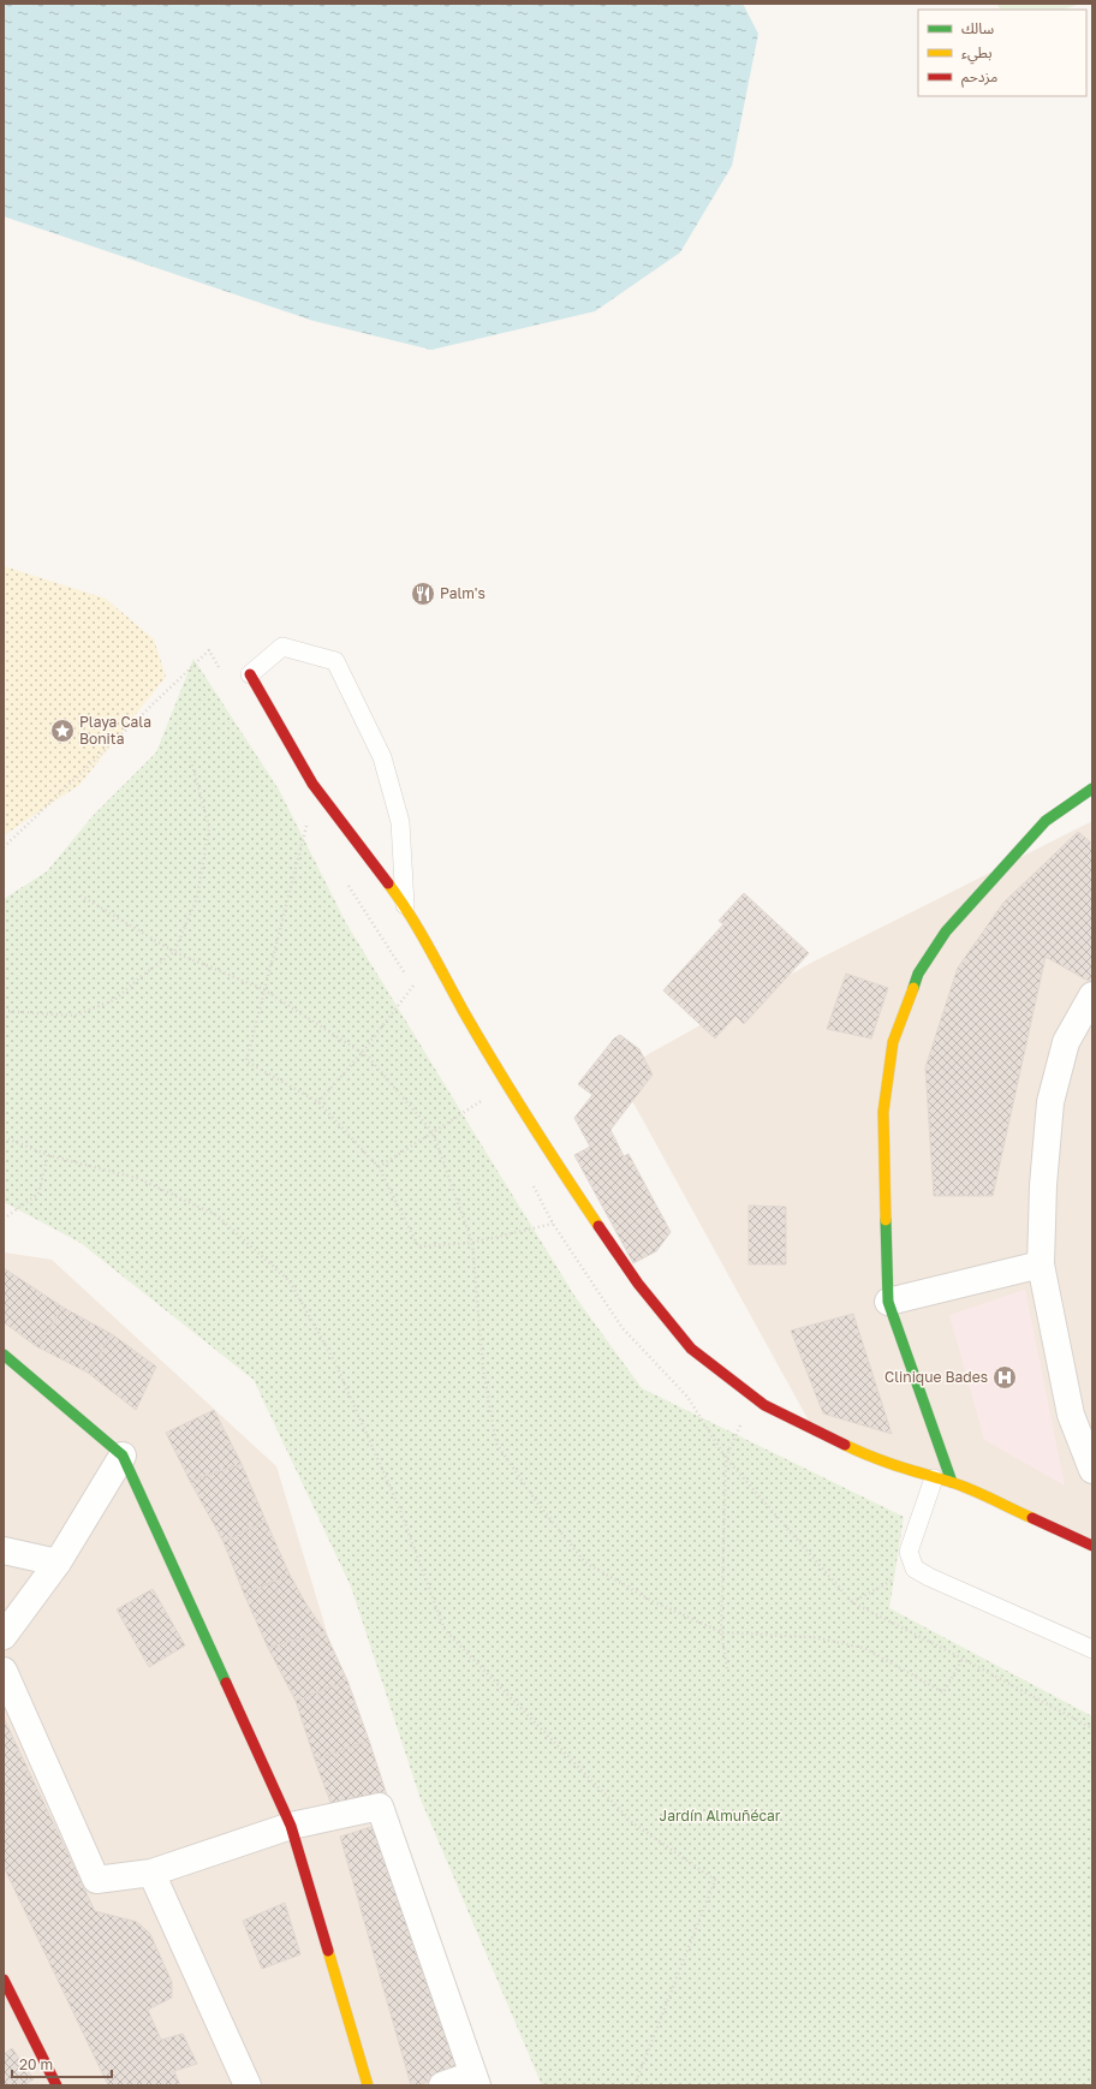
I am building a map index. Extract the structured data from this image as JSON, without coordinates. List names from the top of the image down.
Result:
{
  "parks": ["Jardín Almuñécar"],
  "places": {
    "restaurant": ["Palm's"],
    "place": ["Playa Cala Bonita"],
    "hospital": ["Clinique Bades"]
  },
  "legend": ["سالك", "بطيء", "مزدحم"],
  "scale_bar": "20 m"
}
